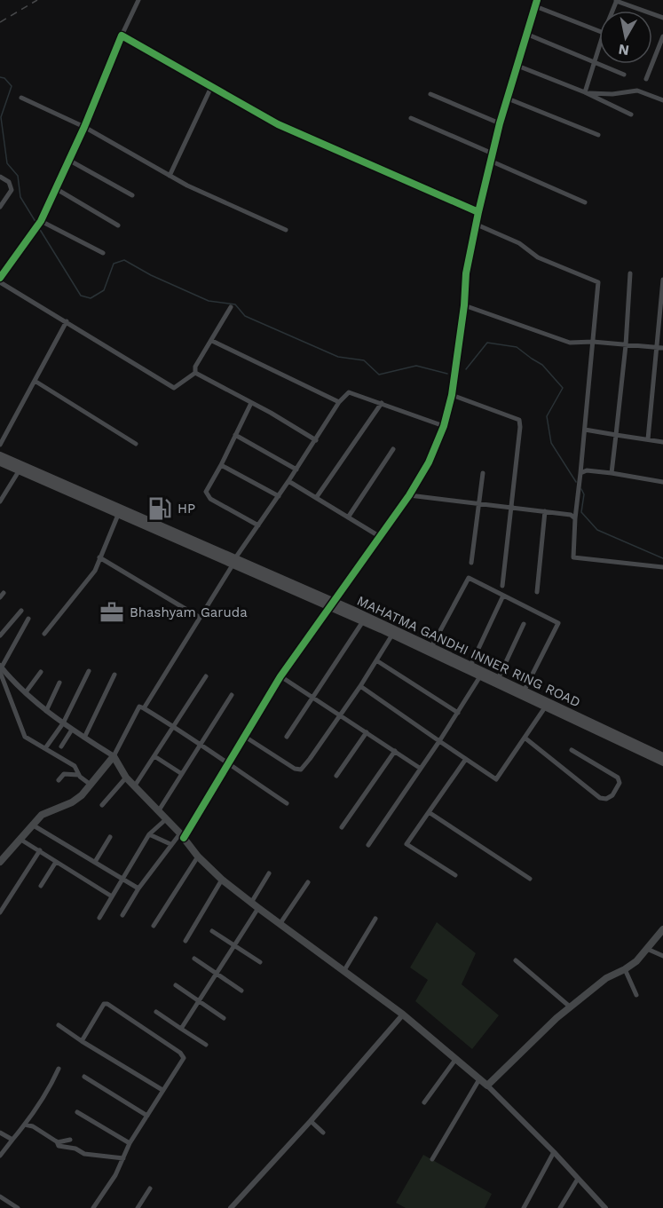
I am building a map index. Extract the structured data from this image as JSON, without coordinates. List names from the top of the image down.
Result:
{
  "streets": {
    "main road": ["MAHATMA GANDHI INNER RING ROAD"]
  },
  "places": {
    "fuel station": ["HP"],
    "office": ["Bhashyam Garuda"]
  },
  "north": "bottom"
}
